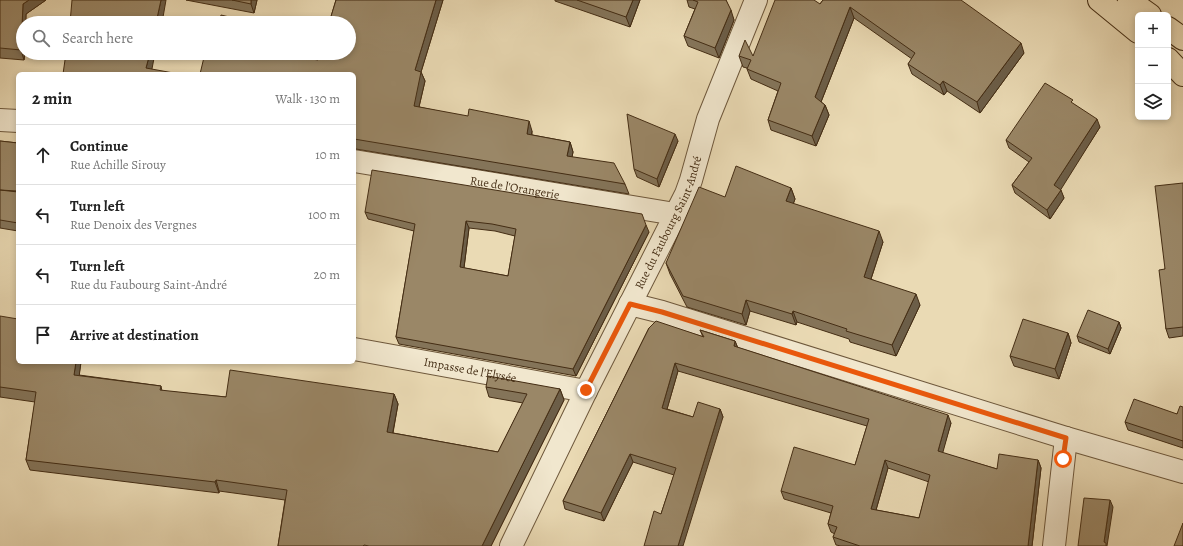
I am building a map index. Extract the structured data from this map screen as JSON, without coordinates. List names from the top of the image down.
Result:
{
  "streets": {
    "street": ["Rue de l'Orangerie", "Rue du Faubourg Saint-André", "Impasse de l'Elysée"]
  },
  "crossings": [
    ["Rue de l'Orangerie", "Rue du Faubourg Saint-André"],
    ["Rue du Faubourg Saint-André", "Impasse de l'Elysée"]
  ],
  "page": {
    "map_buttons": ["+", "−"],
    "search": "Search here",
    "heading": ["2 min", "Walk · 130 m"],
    "list": [
      ["Continue", "Rue Achille Sirouy", "10 m"],
      ["Turn left", "Rue Denoix des Vergnes", "100 m"],
      ["Turn left", "Rue du Faubourg Saint-André", "20 m"],
      "Arrive at destination"
    ]
  }
}
